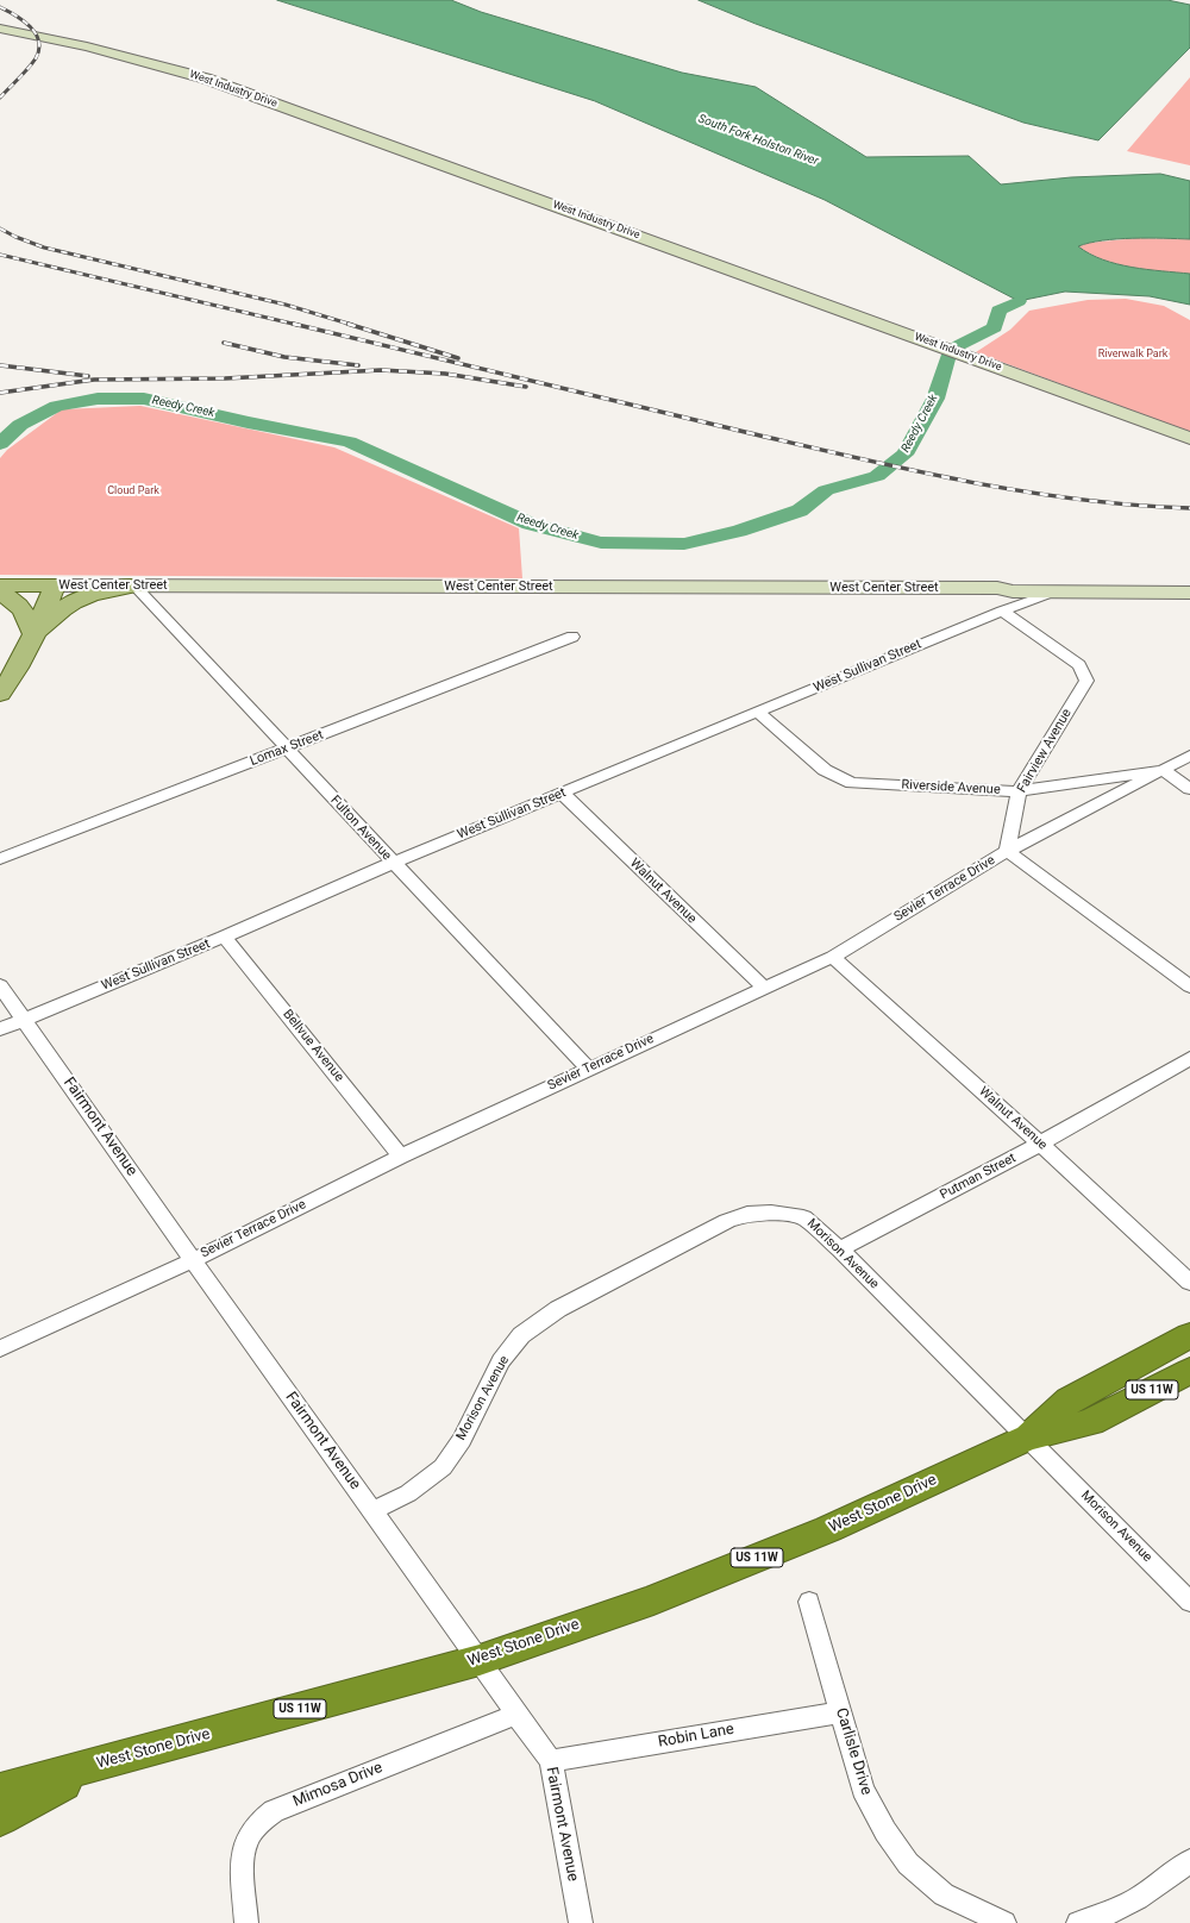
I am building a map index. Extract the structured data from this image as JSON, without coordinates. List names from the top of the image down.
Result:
{
  "streets": {
    "highway": ["US 11W", "West Stone Drive"],
    "main road": ["West Industry Drive", "West Center Street"],
    "street": [
      "West Sullivan Street",
      "Lomax Street",
      "Fairview Avenue",
      "Riverside Avenue",
      "Fulton Avenue",
      "Sevier Terrace Drive",
      "Walnut Avenue",
      "Bellvue Avenue",
      "Fairmont Avenue",
      "Putman Street",
      "Morison Avenue",
      "Robin Lane",
      "Carlisle Drive",
      "Mimosa Drive"
    ]
  },
  "crossings": [
    ["West Center Street", "West Sullivan Street"],
    ["West Center Street", "Fulton Avenue"],
    ["West Sullivan Street", "Fairview Avenue"],
    ["West Sullivan Street", "Riverside Avenue"],
    ["West Sullivan Street", "Fulton Avenue"],
    ["West Sullivan Street", "Walnut Avenue"],
    ["West Sullivan Street", "Bellvue Avenue"],
    ["West Sullivan Street", "Fairmont Avenue"],
    ["Lomax Street", "Fulton Avenue"],
    ["Fairview Avenue", "Riverside Avenue"],
    ["Fairview Avenue", "Sevier Terrace Drive"],
    ["Riverside Avenue", "Sevier Terrace Drive"],
    ["Fulton Avenue", "Sevier Terrace Drive"],
    ["Sevier Terrace Drive", "Walnut Avenue"],
    ["Sevier Terrace Drive", "Bellvue Avenue"],
    ["Sevier Terrace Drive", "Fairmont Avenue"],
    ["Walnut Avenue", "Putman Street"],
    ["Fairmont Avenue", "Morison Avenue"],
    ["Fairmont Avenue", "West Stone Drive"],
    ["Fairmont Avenue", "Robin Lane"],
    ["Fairmont Avenue", "Mimosa Drive"],
    ["Putman Street", "Morison Avenue"],
    ["Morison Avenue", "West Stone Drive"],
    ["Robin Lane", "Carlisle Drive"]
  ],
  "water": ["South Fork Holston River", "Reedy Creek"],
  "parks": ["Riverwalk Park", "Cloud Park"]
}
